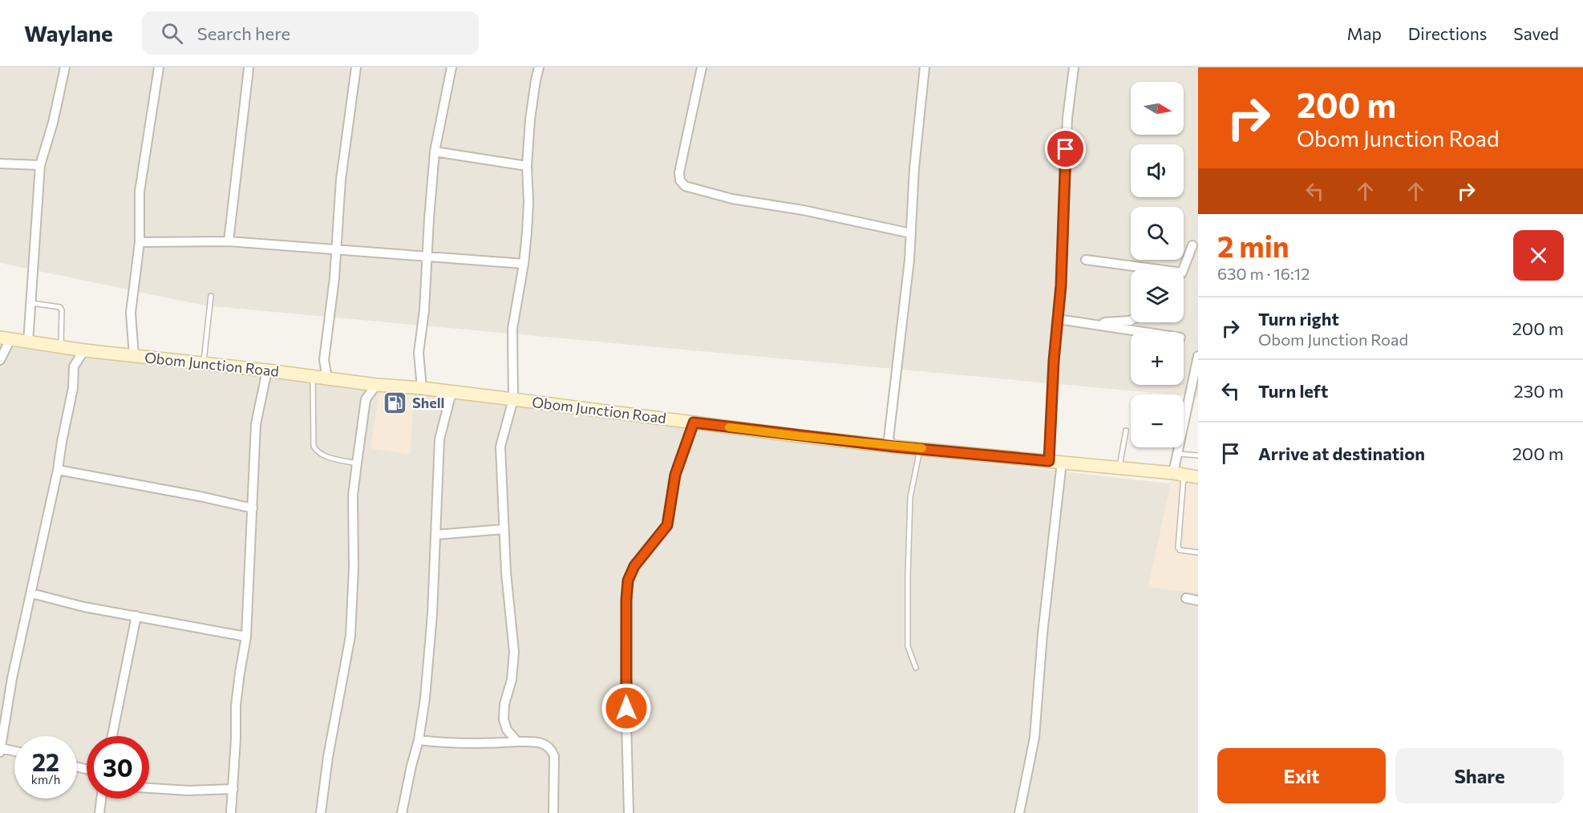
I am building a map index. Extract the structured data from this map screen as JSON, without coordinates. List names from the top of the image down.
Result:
{
  "streets": {
    "main road": ["Obom Junction Road"]
  },
  "places": {
    "fuel station": ["Shell"]
  },
  "north": "right",
  "page": {
    "header": "Waylane",
    "search": "Search here",
    "nav": ["Map", "Directions", "Saved"],
    "turn": ["200 m", "Obom Junction Road"],
    "map_buttons": ["+", "−"],
    "heading": ["2 min", "630 m · 16:12"],
    "list": [
      {
        "name": "Turn right",
        "note": "Obom Junction Road",
        "value": "200 m"
      },
      {
        "name": "Turn left",
        "value": "230 m"
      },
      {
        "name": "Arrive at destination",
        "value": "200 m"
      }
    ],
    "speed": "22 km/h",
    "limit": "30",
    "buttons": ["Exit", "Share"]
  }
}
